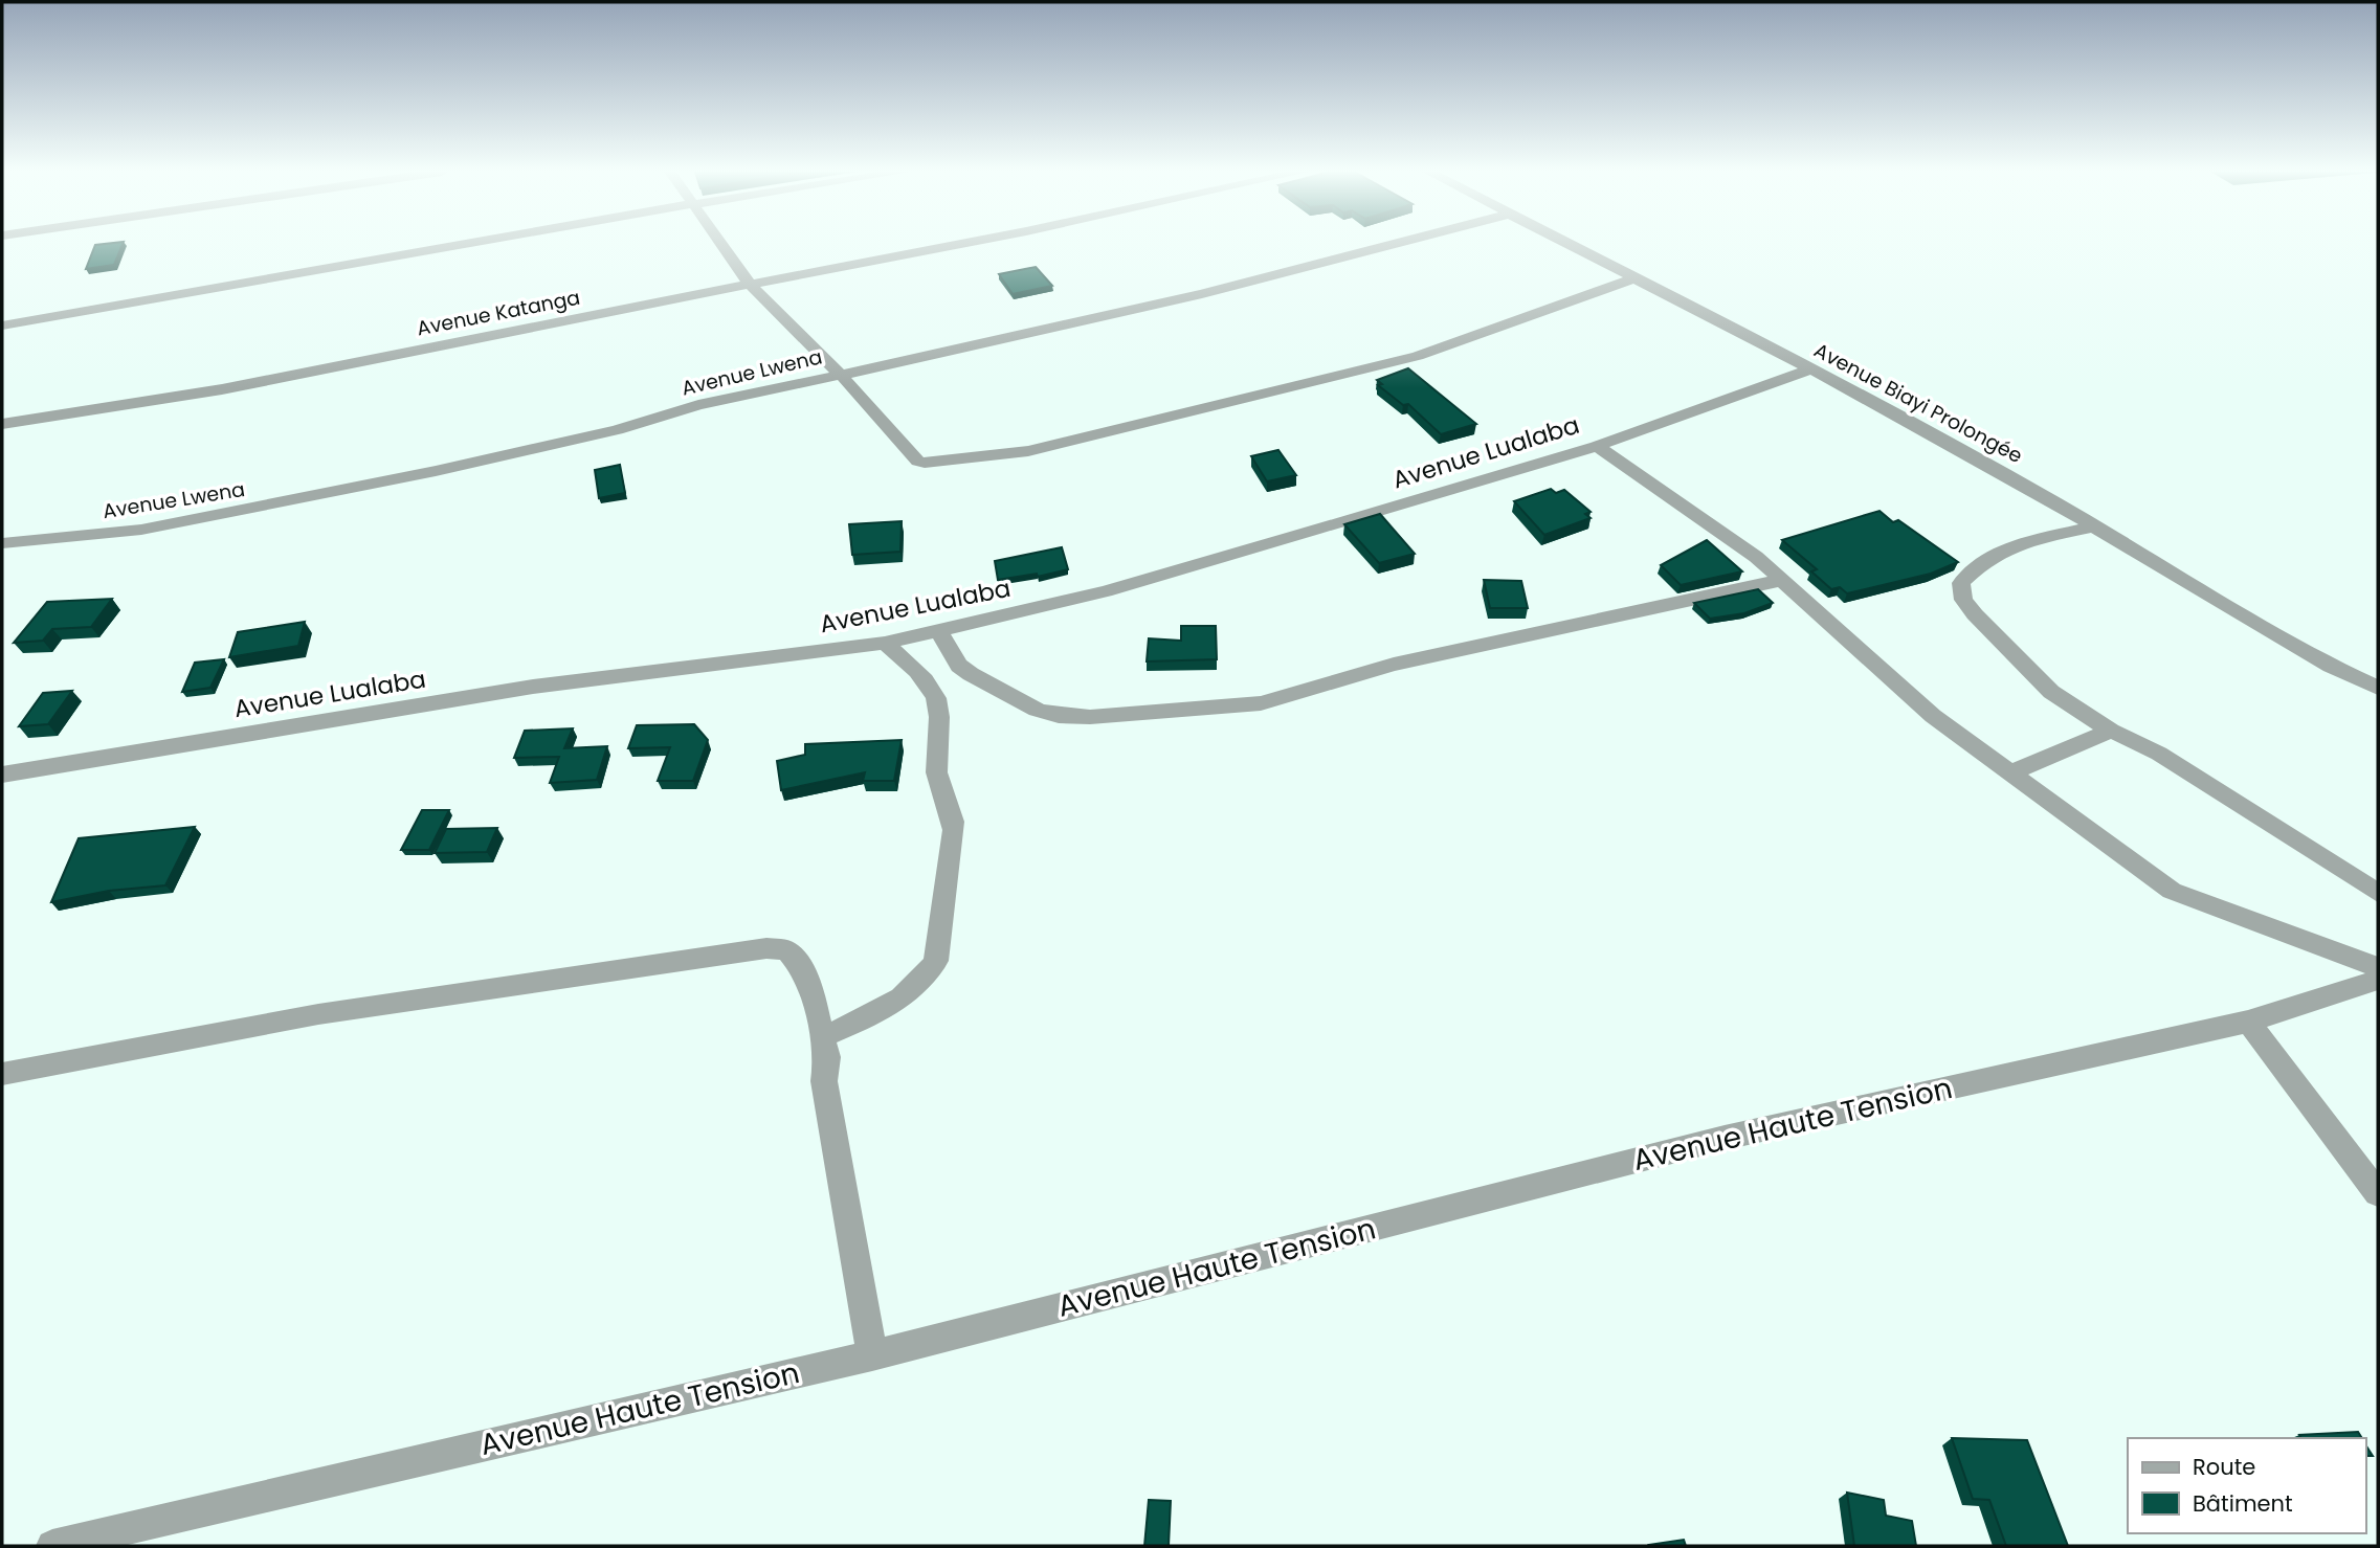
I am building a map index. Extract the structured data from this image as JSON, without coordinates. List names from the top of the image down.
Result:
{
  "streets": {
    "street": [
      "Avenue Katanga",
      "Avenue Lwena",
      "Avenue Biayi Prolongée",
      "Avenue Lualaba",
      "Avenue Haute Tension"
    ]
  },
  "crossings": [
    ["Avenue Biayi Prolongée", "Avenue Lualaba"]
  ],
  "legend": ["Route", "Bâtiment"]
}
